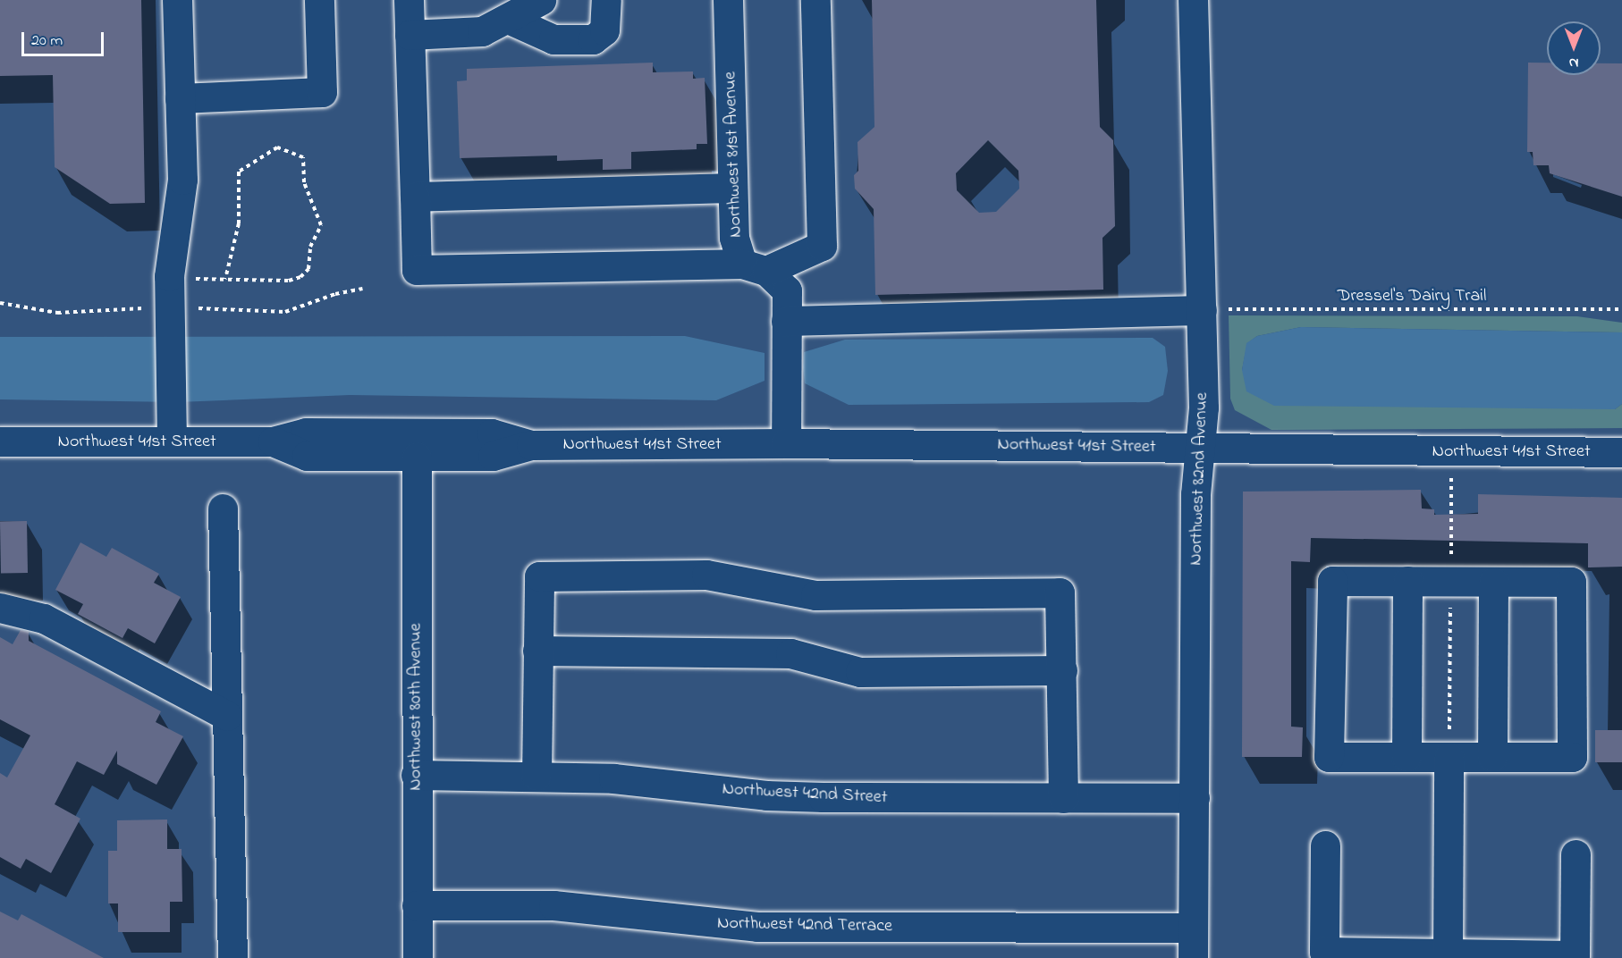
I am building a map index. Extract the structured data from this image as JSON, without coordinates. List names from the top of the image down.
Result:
{
  "streets": {
    "street": [
      "Northwest 81st Avenue",
      "Northwest 41st Street",
      "Northwest 82nd Avenue",
      "Northwest 80th Avenue",
      "Northwest 42nd Street",
      "Northwest 42nd Terrace"
    ],
    "path": ["Dressel's Dairy Trail"]
  },
  "crossings": [
    ["Northwest 81st Avenue", "Northwest 41st Street"],
    ["Dressel's Dairy Trail", "Northwest 82nd Avenue"],
    ["Northwest 41st Street", "Northwest 82nd Avenue"],
    ["Northwest 41st Street", "Northwest 80th Avenue"],
    ["Northwest 82nd Avenue", "Northwest 42nd Street"],
    ["Northwest 82nd Avenue", "Northwest 42nd Terrace"],
    ["Northwest 80th Avenue", "Northwest 42nd Street"],
    ["Northwest 80th Avenue", "Northwest 42nd Terrace"]
  ],
  "scale_bar": "20 m",
  "north": "bottom"
}
